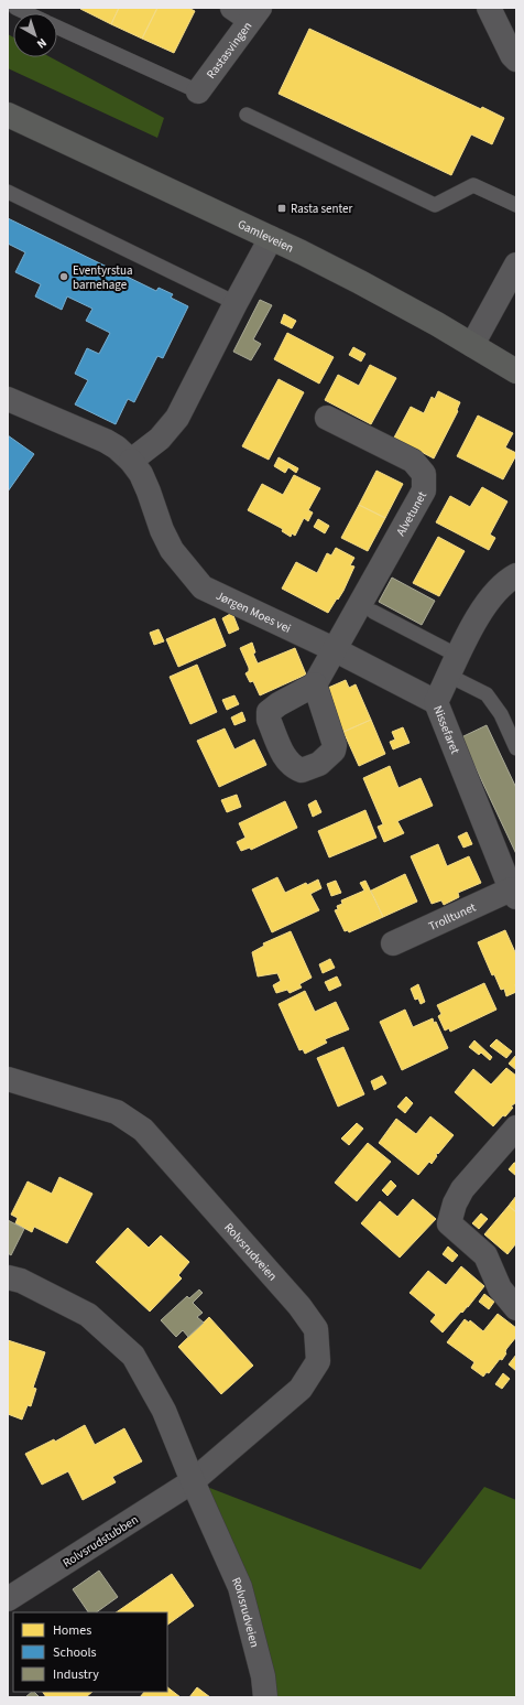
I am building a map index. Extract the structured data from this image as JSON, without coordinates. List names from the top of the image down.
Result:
{
  "streets": {
    "main road": ["Gamleveien"],
    "street": [
      "Rastasvingen",
      "Alvetunet",
      "Jørgen Moes vei",
      "Nissefaret",
      "Trolltunet",
      "Rolvsrudveien",
      "Rolvsrudstubben"
    ]
  },
  "crossings": [
    ["Alvetunet", "Jørgen Moes vei"],
    ["Jørgen Moes vei", "Nissefaret"],
    ["Nissefaret", "Trolltunet"],
    ["Rolvsrudveien", "Rolvsrudstubben"]
  ],
  "places": {
    "transit": ["Rasta senter"],
    "other": ["Eventyrstua barnehage"]
  },
  "legend": ["Homes", "Schools", "Industry"],
  "north": "bottom right"
}
